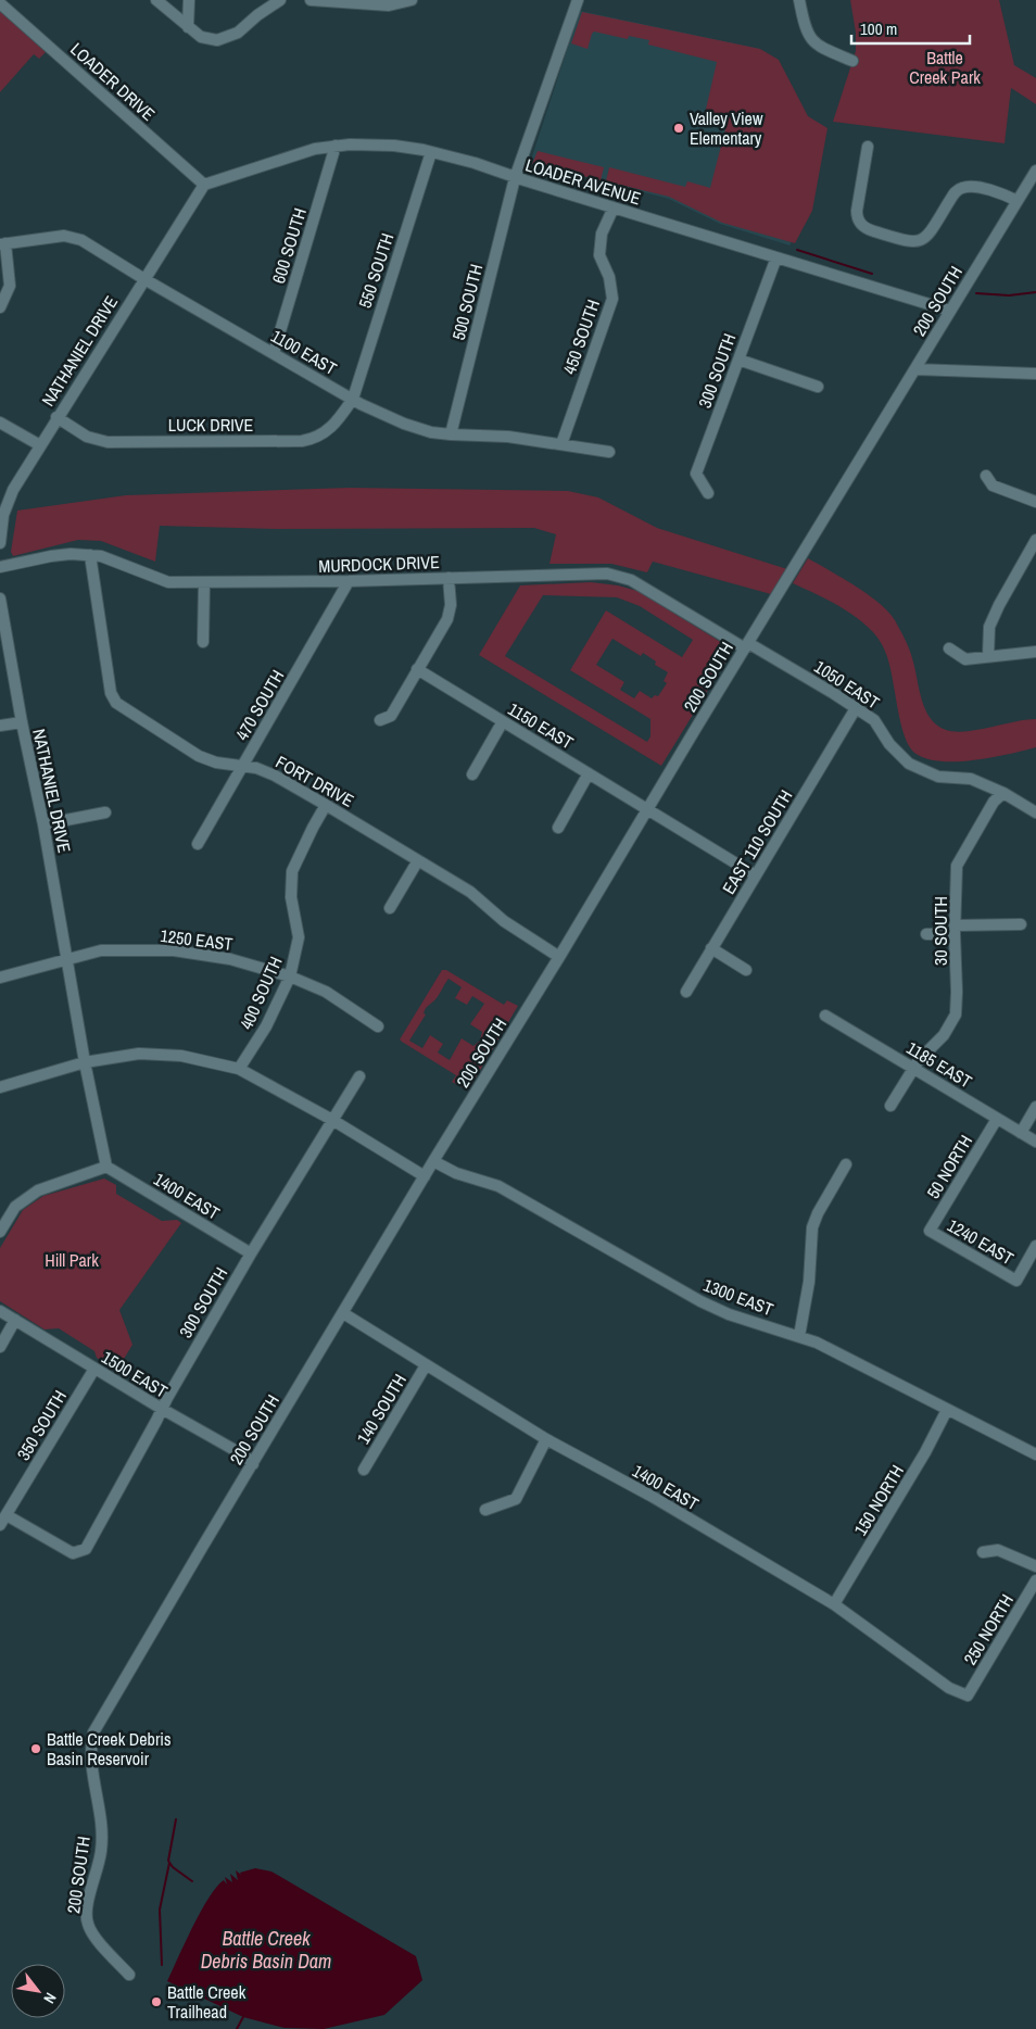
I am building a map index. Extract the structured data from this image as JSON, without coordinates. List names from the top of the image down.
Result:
{
  "streets": {
    "street": [
      "LOADER DRIVE",
      "LOADER AVENUE",
      "600 SOUTH",
      "550 SOUTH",
      "200 SOUTH",
      "500 SOUTH",
      "450 SOUTH",
      "NATHANIEL DRIVE",
      "1100 EAST",
      "300 SOUTH",
      "LUCK DRIVE",
      "MURDOCK DRIVE",
      "1050 EAST",
      "470 SOUTH",
      "1150 EAST",
      "FORT DRIVE",
      "EAST 110 SOUTH",
      "30 SOUTH",
      "1250 EAST",
      "400 SOUTH",
      "1185 EAST",
      "50 NORTH",
      "1400 EAST",
      "1240 EAST",
      "1300 EAST",
      "1500 EAST",
      "140 SOUTH",
      "350 SOUTH",
      "150 NORTH",
      "250 NORTH"
    ]
  },
  "crossings": [
    ["LOADER DRIVE", "LOADER AVENUE"],
    ["LOADER DRIVE", "NATHANIEL DRIVE"],
    ["LOADER AVENUE", "600 SOUTH"],
    ["LOADER AVENUE", "550 SOUTH"],
    ["LOADER AVENUE", "200 SOUTH"],
    ["LOADER AVENUE", "500 SOUTH"],
    ["LOADER AVENUE", "450 SOUTH"],
    ["LOADER AVENUE", "NATHANIEL DRIVE"],
    ["LOADER AVENUE", "300 SOUTH"],
    ["600 SOUTH", "1100 EAST"],
    ["550 SOUTH", "1100 EAST"],
    ["550 SOUTH", "LUCK DRIVE"],
    ["200 SOUTH", "MURDOCK DRIVE"],
    ["200 SOUTH", "1050 EAST"],
    ["200 SOUTH", "1150 EAST"],
    ["200 SOUTH", "FORT DRIVE"],
    ["200 SOUTH", "1400 EAST"],
    ["200 SOUTH", "1300 EAST"],
    ["200 SOUTH", "1500 EAST"],
    ["500 SOUTH", "1100 EAST"],
    ["450 SOUTH", "1100 EAST"],
    ["NATHANIEL DRIVE", "1100 EAST"],
    ["NATHANIEL DRIVE", "LUCK DRIVE"],
    ["NATHANIEL DRIVE", "1250 EAST"],
    ["NATHANIEL DRIVE", "1400 EAST"],
    ["1100 EAST", "LUCK DRIVE"],
    ["300 SOUTH", "1400 EAST"],
    ["300 SOUTH", "1500 EAST"],
    ["300 SOUTH", "350 SOUTH"],
    ["MURDOCK DRIVE", "1050 EAST"],
    ["MURDOCK DRIVE", "470 SOUTH"],
    ["MURDOCK DRIVE", "FORT DRIVE"],
    ["1050 EAST", "EAST 110 SOUTH"],
    ["1050 EAST", "30 SOUTH"],
    ["470 SOUTH", "FORT DRIVE"],
    ["1150 EAST", "EAST 110 SOUTH"],
    ["FORT DRIVE", "400 SOUTH"],
    ["30 SOUTH", "1185 EAST"],
    ["1250 EAST", "400 SOUTH"],
    ["1185 EAST", "50 NORTH"],
    ["50 NORTH", "1240 EAST"],
    ["1400 EAST", "140 SOUTH"],
    ["1400 EAST", "150 NORTH"],
    ["1400 EAST", "250 NORTH"],
    ["1300 EAST", "150 NORTH"],
    ["1500 EAST", "350 SOUTH"]
  ],
  "water": ["Battle Creek Debris Basin Dam"],
  "parks": ["Battle Creek Park", "Hill Park"],
  "places": ["Valley View Elementary", "Battle Creek Debris Basin Reservoir", "Battle Creek Trailhead"],
  "scale_bar": "100 m",
  "north": "bottom right"
}
